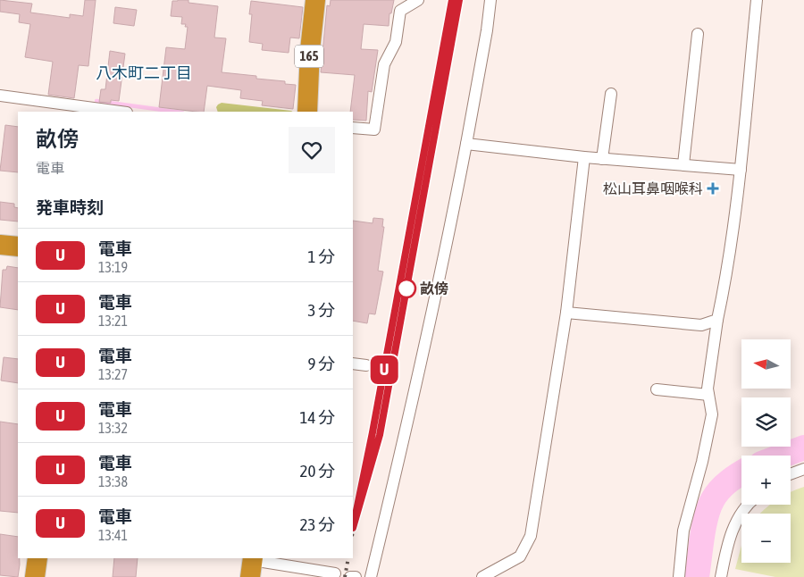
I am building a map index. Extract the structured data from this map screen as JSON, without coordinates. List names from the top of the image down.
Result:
{
  "streets": {
    "highway": ["165"]
  },
  "districts": ["八木町二丁目"],
  "places": {
    "health": ["松山耳鼻咽喉科"],
    "other": ["畝傍"]
  },
  "north": "left",
  "page": {
    "on_map": "U",
    "heading": [
      ["畝傍", "電車"],
      "発車時刻"
    ],
    "list": [
      {
        "mark": "U",
        "name": "電車",
        "note": "13:19",
        "value": "1 分"
      },
      {
        "mark": "U",
        "name": "電車",
        "note": "13:21",
        "value": "3 分"
      },
      {
        "mark": "U",
        "name": "電車",
        "note": "13:27",
        "value": "9 分"
      },
      {
        "mark": "U",
        "name": "電車",
        "note": "13:32",
        "value": "14 分"
      },
      {
        "mark": "U",
        "name": "電車",
        "note": "13:38",
        "value": "20 分"
      },
      {
        "mark": "U",
        "name": "電車",
        "note": "13:41",
        "value": "23 分"
      }
    ],
    "map_buttons": ["+", "−"]
  }
}
